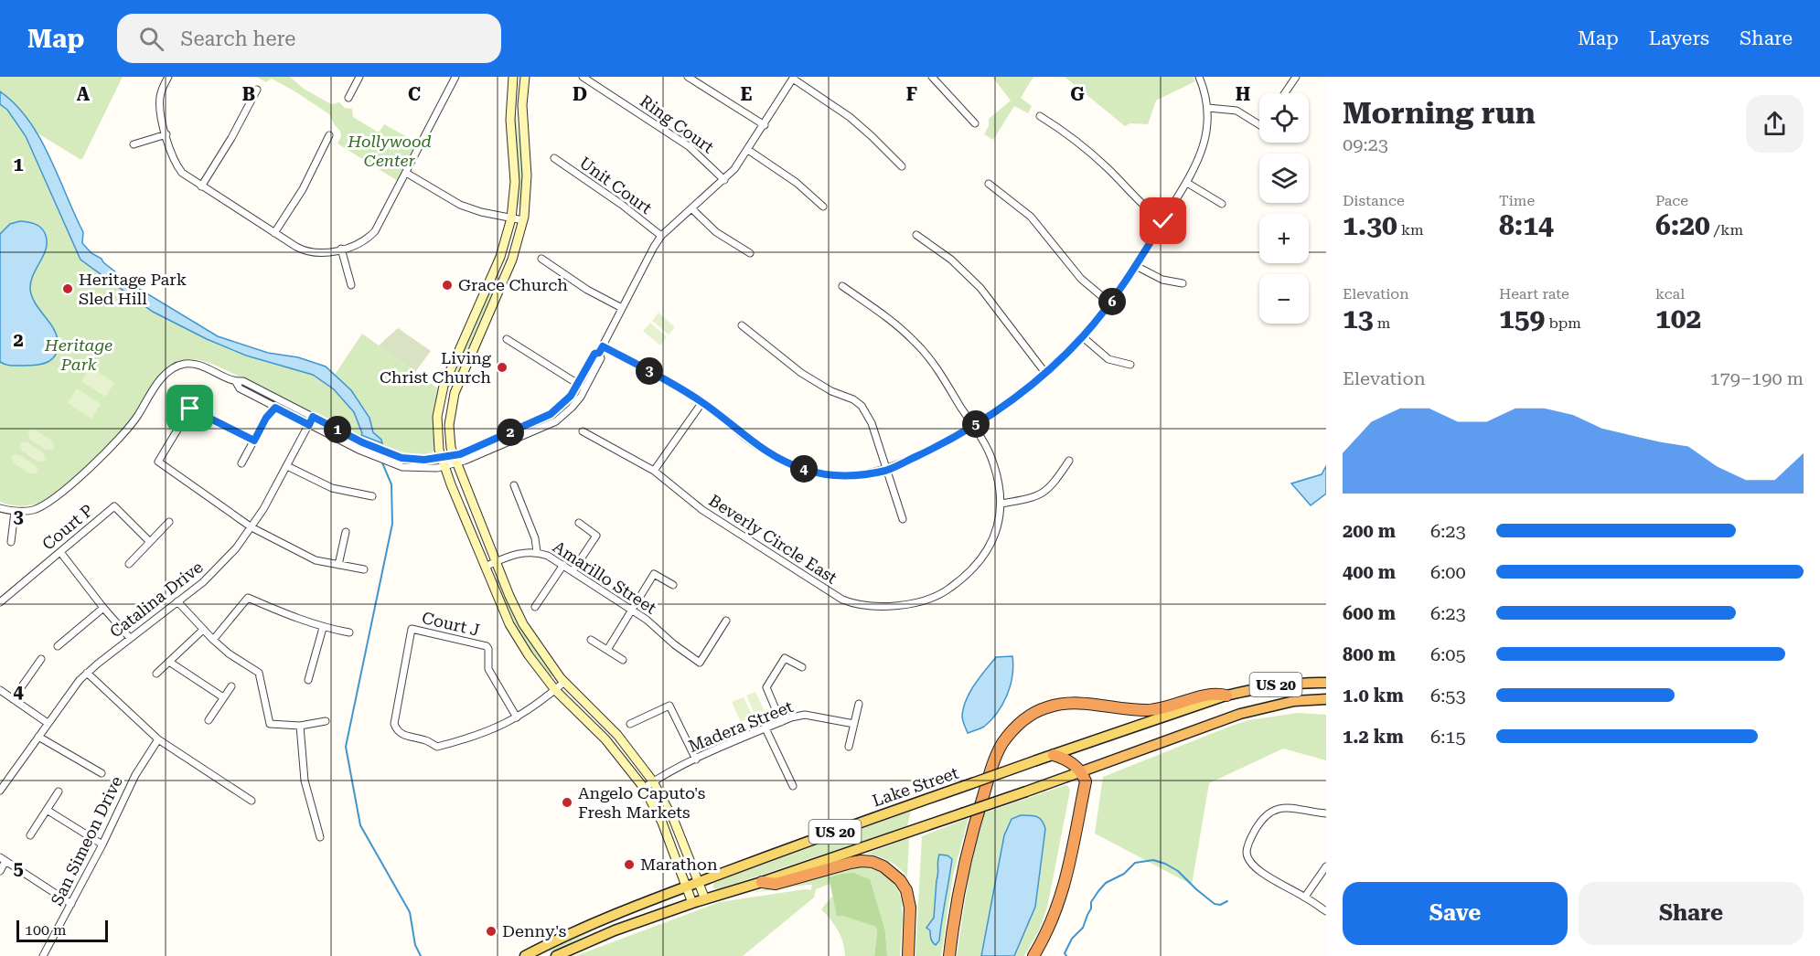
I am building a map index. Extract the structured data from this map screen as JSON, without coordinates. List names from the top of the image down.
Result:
{
  "streets": {
    "highway": ["US 20", "Lake Street"],
    "street": [
      "Ring Court",
      "Unit Court",
      "Court P",
      "Beverly Circle East",
      "Amarillo Street",
      "Catalina Drive",
      "Court J",
      "Madera Street",
      "San Simeon Drive"
    ]
  },
  "parks": ["Hollywood Center", "Heritage Park"],
  "places": [
    "Grace Church",
    "Heritage Park Sled Hill",
    "Living Christ Church",
    "Angelo Caputo's Fresh Markets",
    "Marathon",
    "Denny's"
  ],
  "scale_bar": "100 m",
  "page": {
    "header": "Map",
    "search": "Search here",
    "nav": ["Map", "Layers", "Share"],
    "heading": ["Morning run", "09:23"],
    "map_buttons": ["+", "−"],
    "stats": [
      ["Distance", "1.30 km"],
      ["Time", "8:14"],
      ["Pace", "6:20 /km"],
      ["Elevation", "13 m"],
      ["Heart rate", "159 bpm"],
      ["kcal", "102"]
    ],
    "pins": [
      "6",
      "3",
      "5",
      "1",
      "2",
      "4"
    ],
    "chart": ["Elevation", "179–190 m"],
    "list": [
      {
        "name": "200 m",
        "note": "6:23"
      },
      {
        "name": "400 m",
        "note": "6:00"
      },
      {
        "name": "600 m",
        "note": "6:23"
      },
      {
        "name": "800 m",
        "note": "6:05"
      },
      {
        "name": "1.0 km",
        "note": "6:53"
      },
      {
        "name": "1.2 km",
        "note": "6:15"
      }
    ],
    "buttons": ["Save", "Share"],
    "scale": "100 m"
  },
  "grid": {
    "columns": [
      "A",
      "B",
      "C",
      "D",
      "E",
      "F",
      "G",
      "H"
    ],
    "rows": [
      "1",
      "2",
      "3",
      "4",
      "5"
    ]
  }
}
